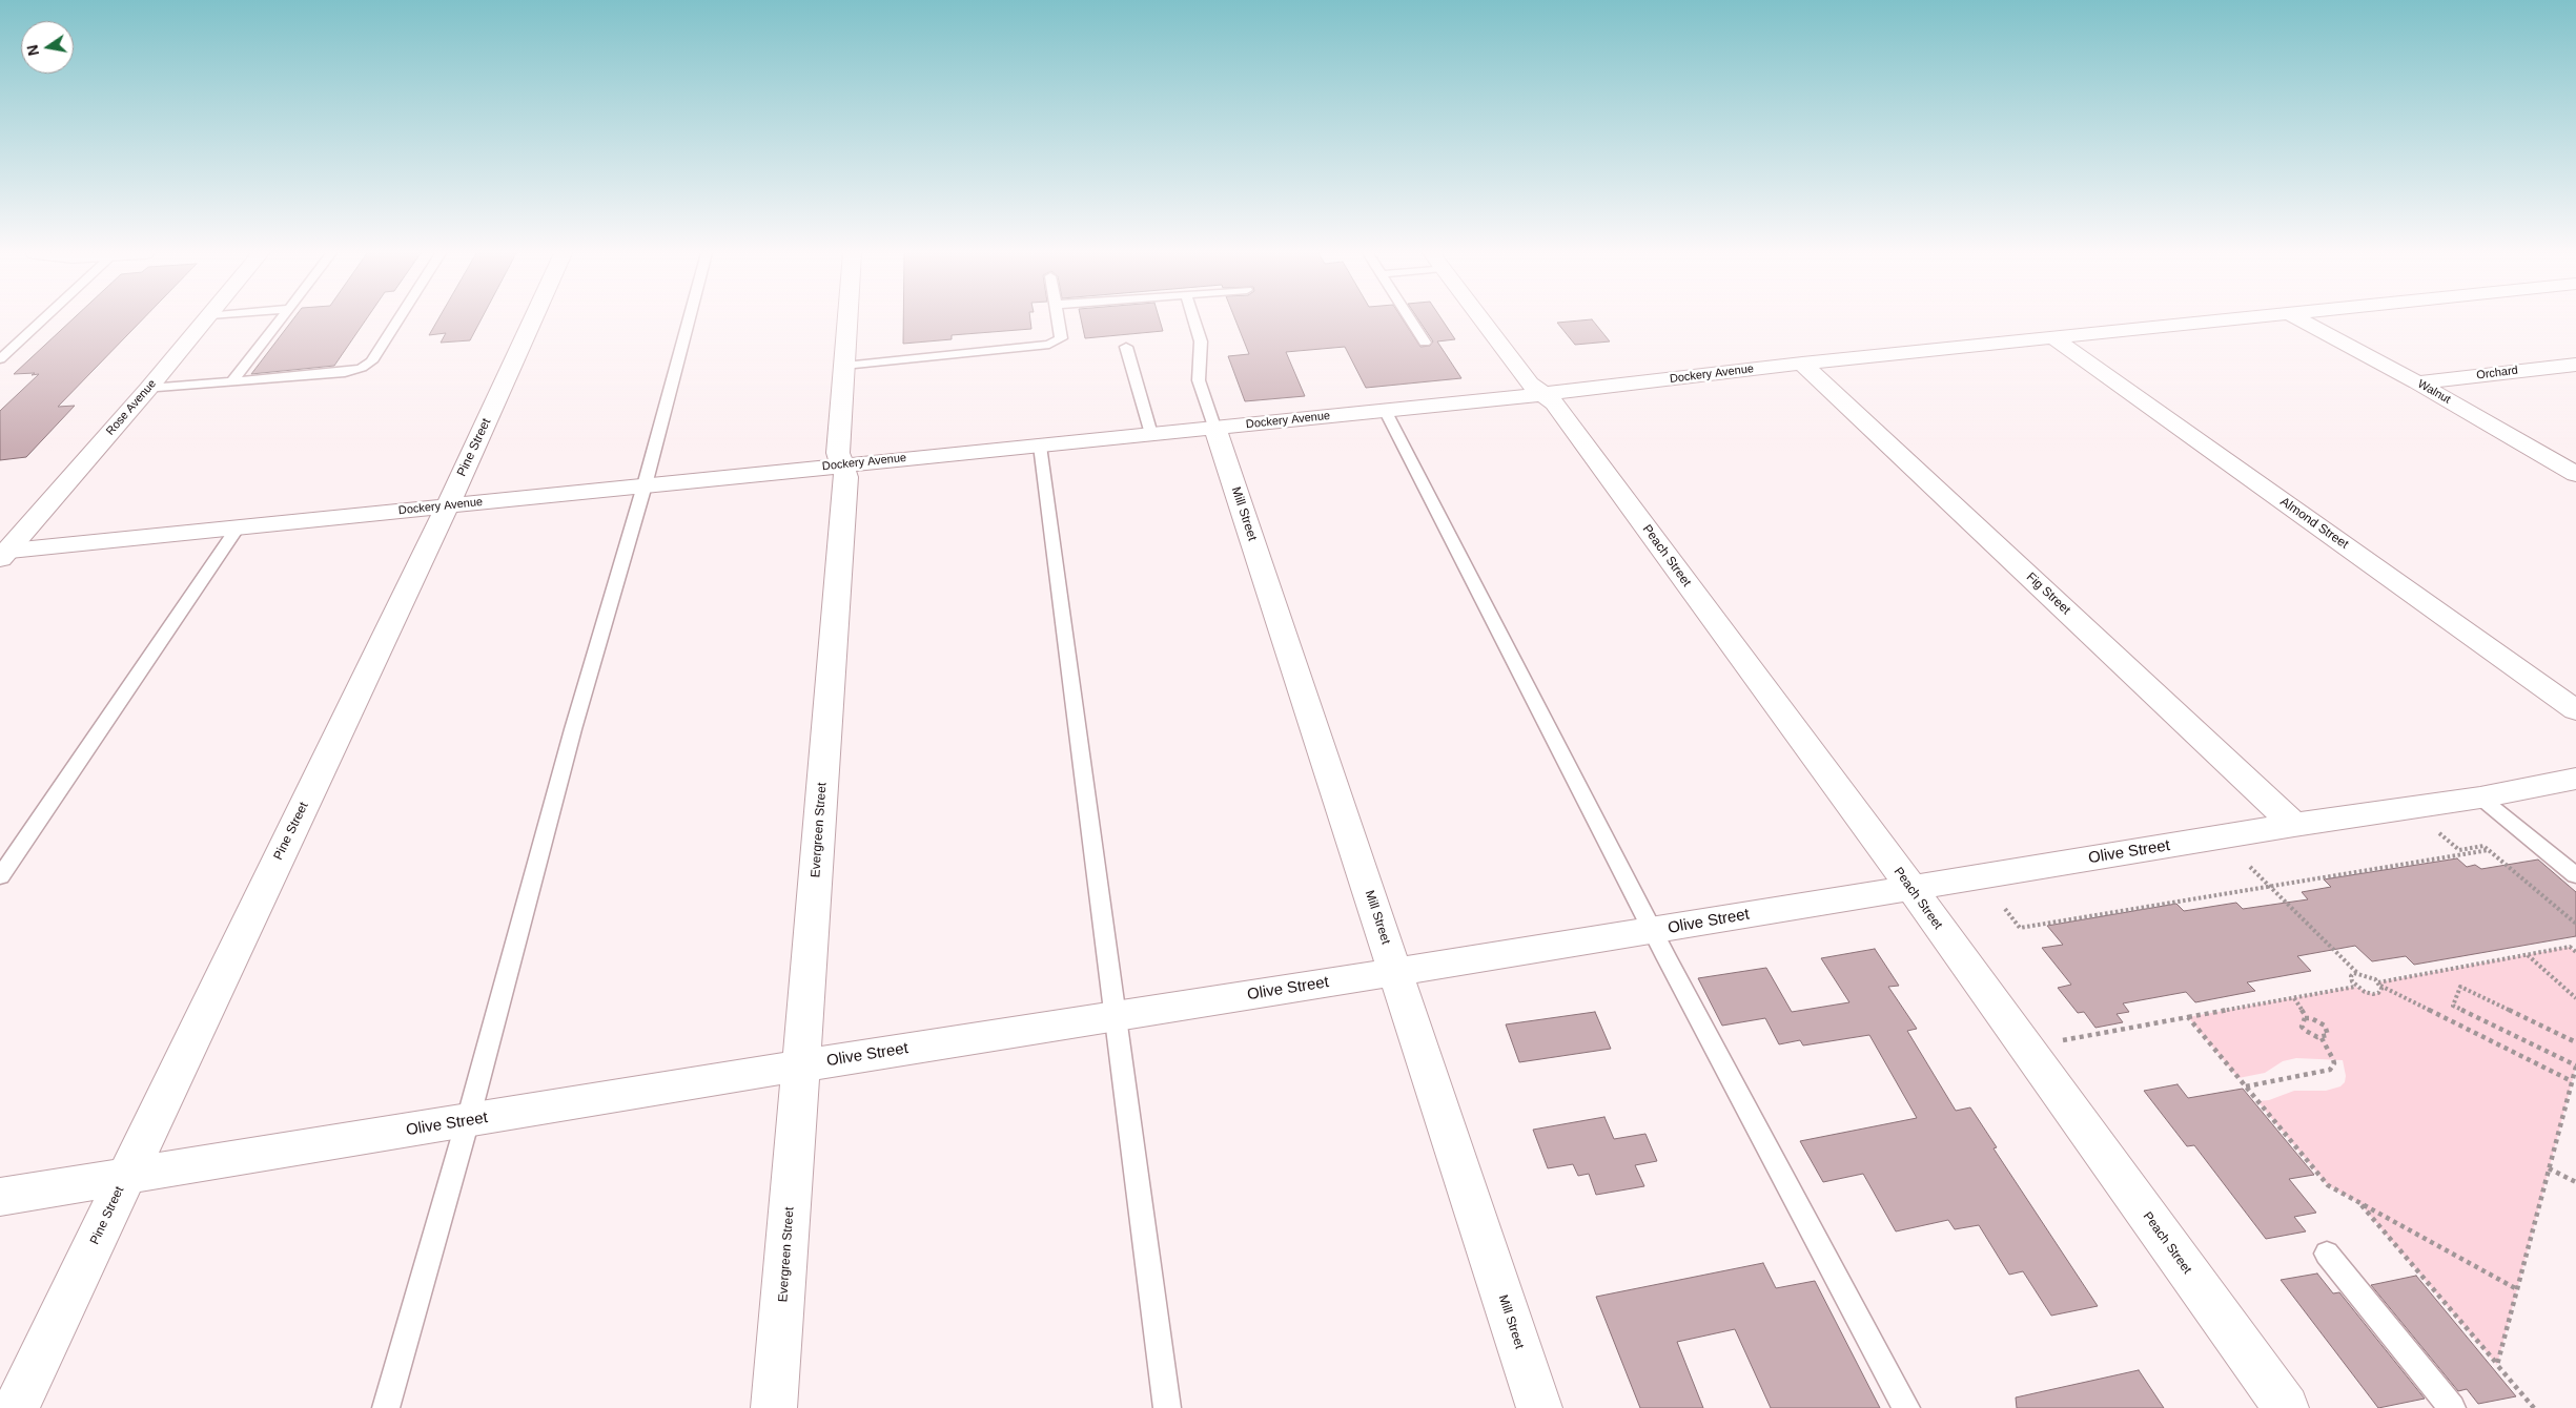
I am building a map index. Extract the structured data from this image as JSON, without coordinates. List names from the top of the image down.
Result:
{
  "streets": {
    "street": [
      "Orchard",
      "Dockery Avenue",
      "Walnut",
      "Rose Avenue",
      "Pine Street",
      "Mill Street",
      "Almond Street",
      "Peach Street",
      "Fig Street",
      "Evergreen Street",
      "Olive Street"
    ]
  },
  "crossings": [
    ["Orchard", "Walnut"],
    ["Dockery Avenue", "Rose Avenue"],
    ["Dockery Avenue", "Pine Street"],
    ["Dockery Avenue", "Mill Street"],
    ["Dockery Avenue", "Almond Street"],
    ["Dockery Avenue", "Peach Street"],
    ["Dockery Avenue", "Fig Street"],
    ["Dockery Avenue", "Evergreen Street"],
    ["Pine Street", "Olive Street"],
    ["Mill Street", "Olive Street"],
    ["Peach Street", "Olive Street"],
    ["Fig Street", "Olive Street"],
    ["Evergreen Street", "Olive Street"]
  ],
  "north": "left"
}
